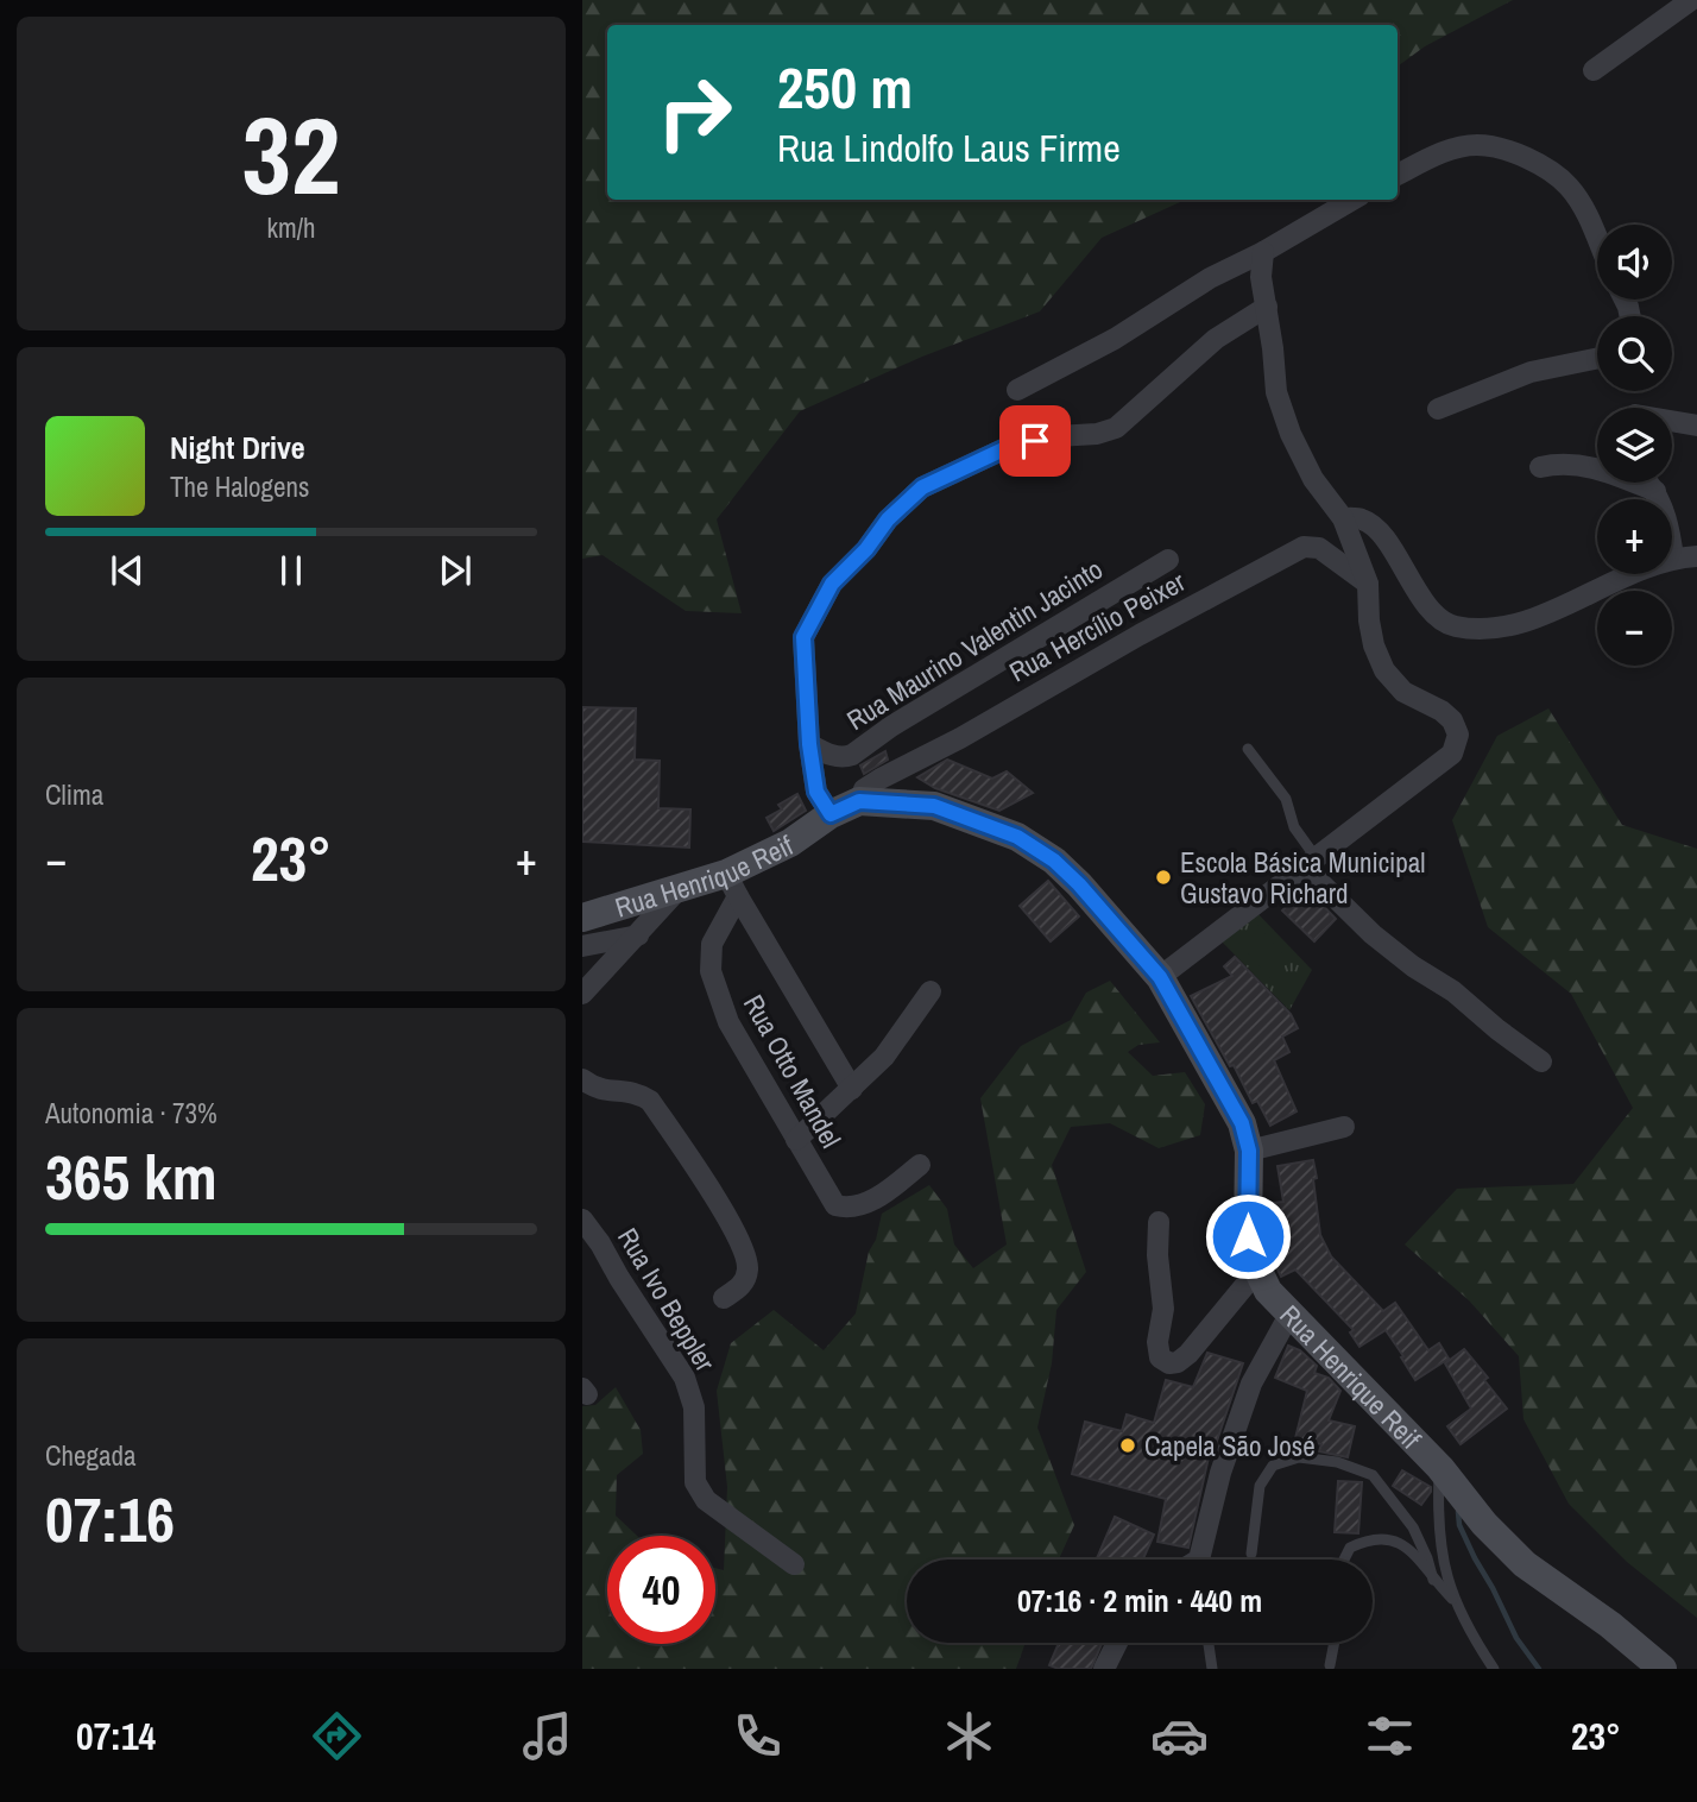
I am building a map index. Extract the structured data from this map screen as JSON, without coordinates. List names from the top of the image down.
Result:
{
  "streets": {
    "street": [
      "Rua Hercílio Peixer",
      "Rua Maurino Valentin Jacinto",
      "Rua Henrique Reif",
      "Rua Otto Mandel",
      "Rua Ivo Beppler"
    ]
  },
  "crossings": [
    ["Rua Hercílio Peixer", "Rua Henrique Reif"],
    ["Rua Henrique Reif", "Rua Otto Mandel"]
  ],
  "places": ["Escola Básica Municipal Gustavo Richard", "Capela São José"],
  "page": {
    "tile": [
      ["32", "km/h"],
      "Clima",
      ["Autonomia · 73%", "365 km"],
      ["Chegada", "07:16"]
    ],
    "turn": ["250 m", "Rua Lindolfo Laus Firme"],
    "map_buttons": ["+", "−"],
    "song": ["Night Drive", "The Halogens"],
    "heat": ["−", "23°", "+"],
    "limit": "40",
    "trip": "07:16 · 2 min · 440 m",
    "tabs": ["07:14", "23°"]
  }
}
